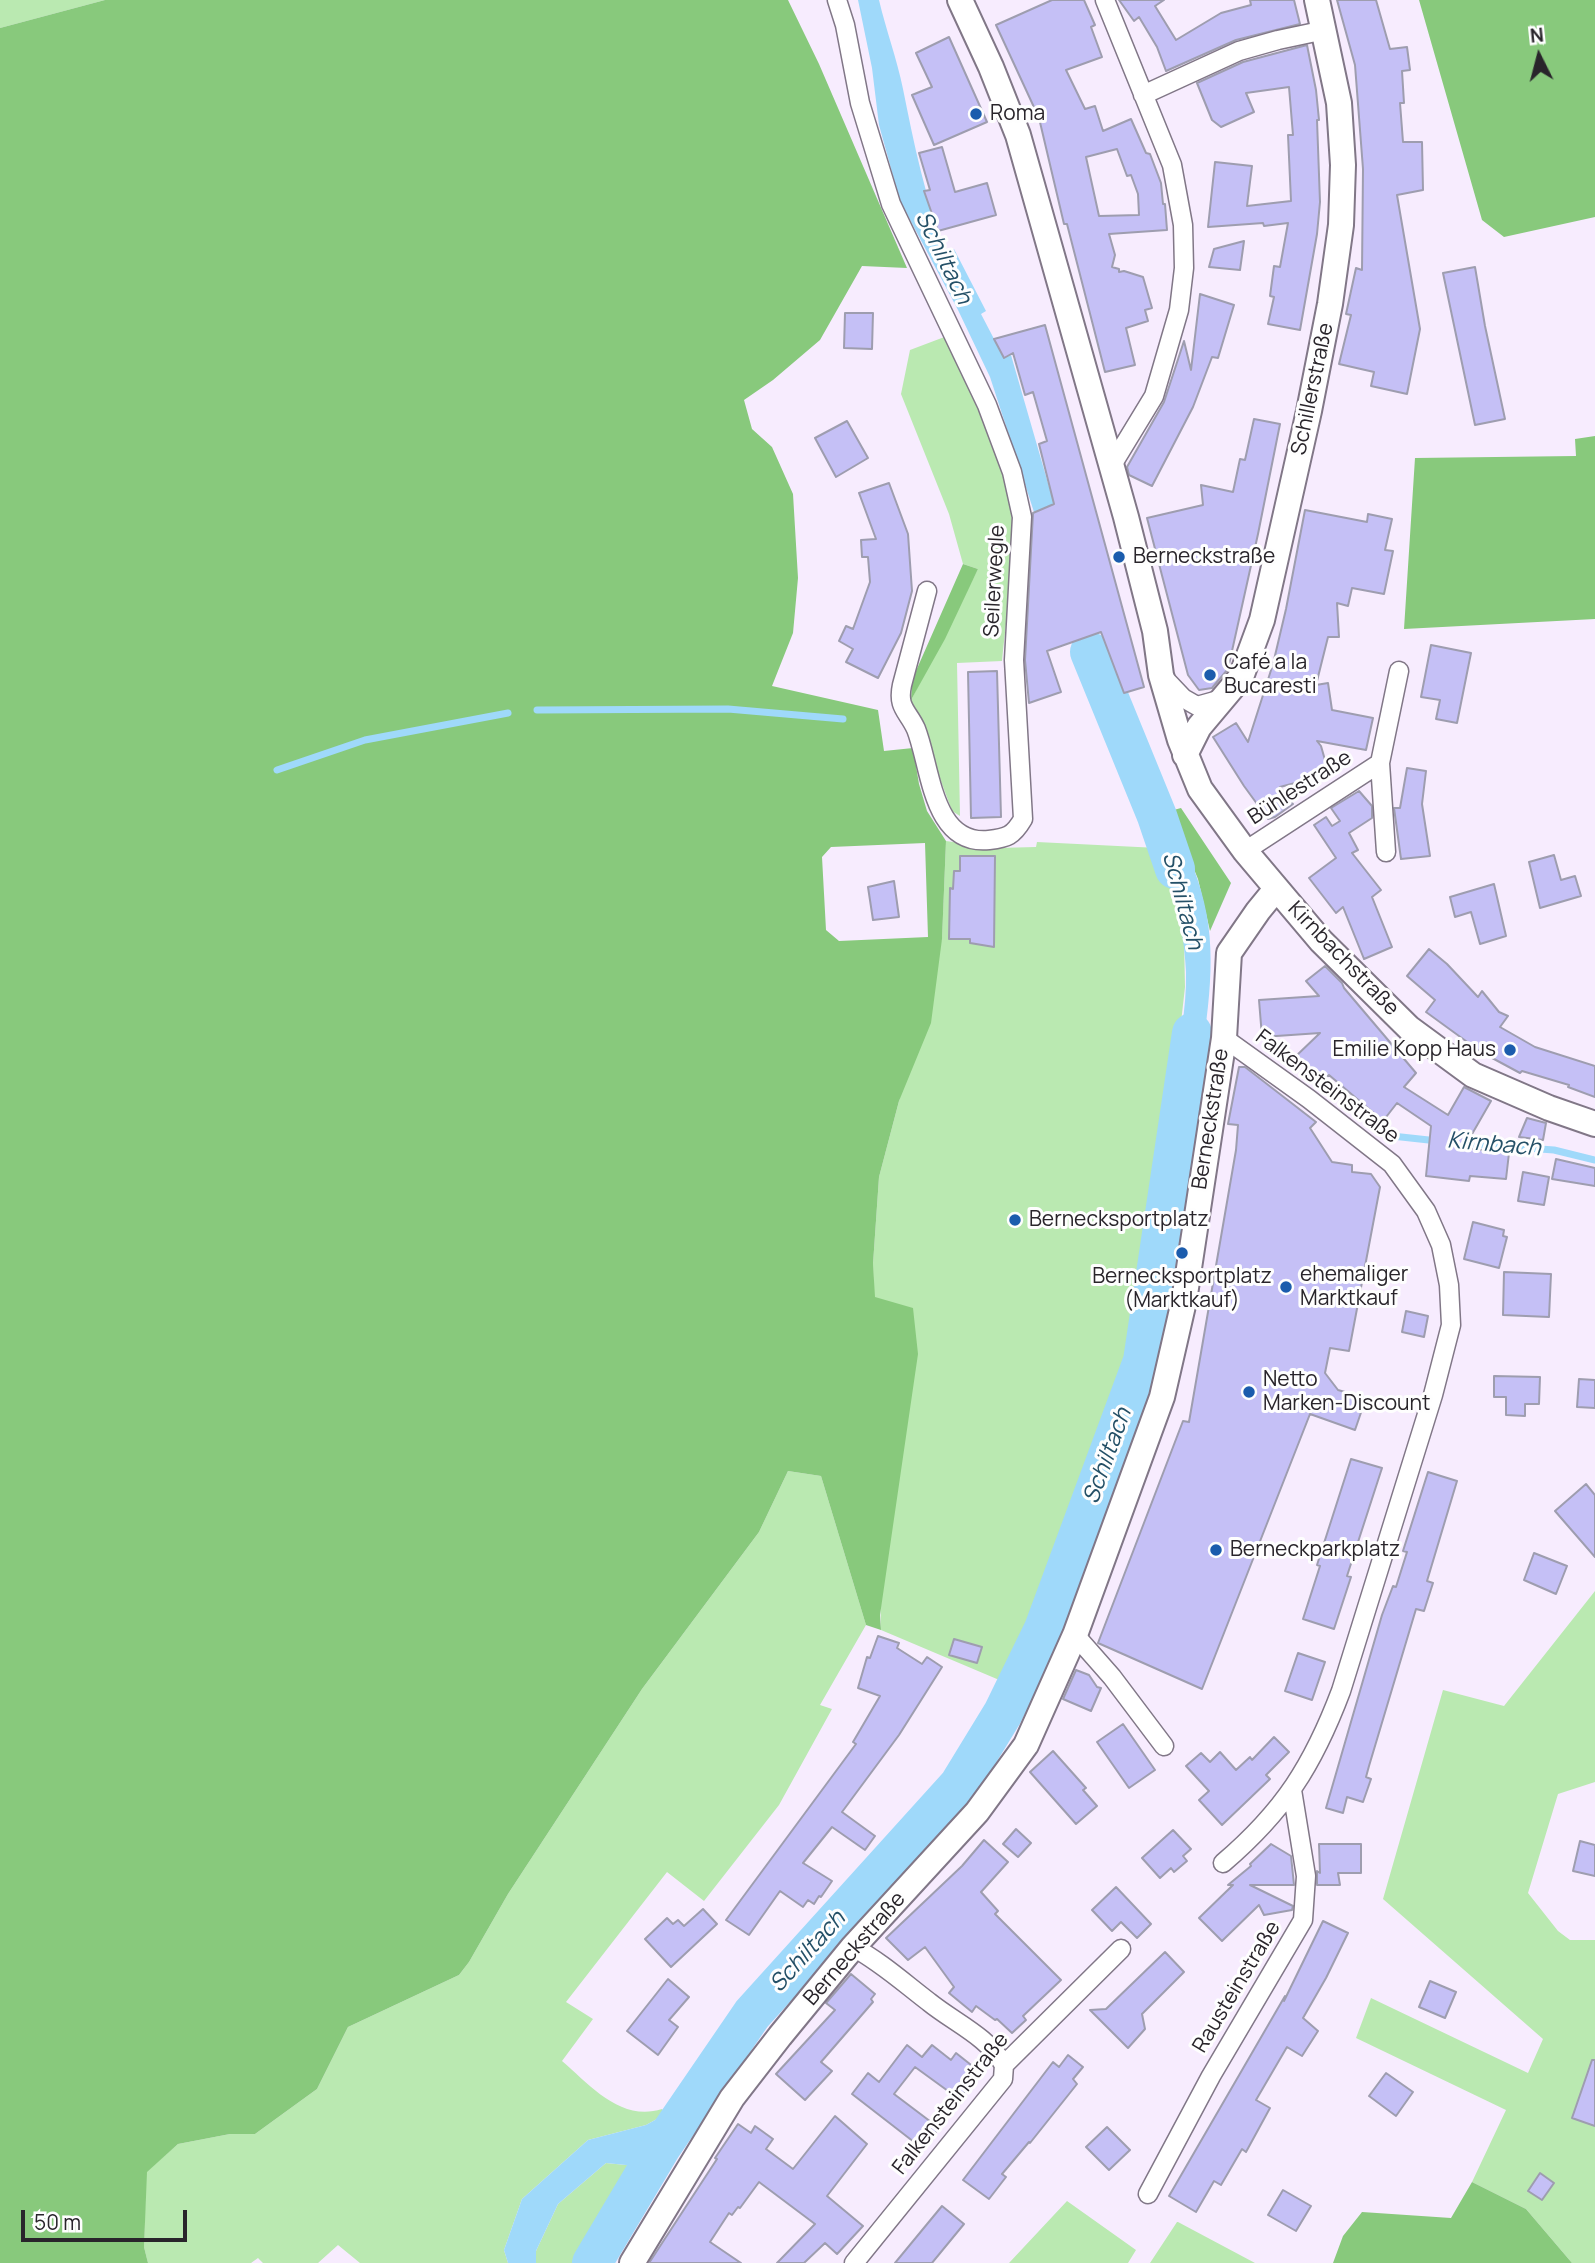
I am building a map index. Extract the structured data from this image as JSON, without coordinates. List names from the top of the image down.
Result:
{
  "streets": {
    "main road": ["Schillerstraße", "Kirnbachstraße", "Berneckstraße"],
    "street": [
      "Seilerwegle",
      "Bühlestraße",
      "Falkensteinstraße",
      "Rausteinstraße"
    ]
  },
  "crossings": [
    ["Kirnbachstraße", "Berneckstraße"],
    ["Falkensteinstraße", "Berneckstraße"],
    ["Falkensteinstraße", "Rausteinstraße"]
  ],
  "water": ["Schiltach", "Kirnbach"],
  "places": [
    "Roma",
    "Berneckstraße",
    "Café a la Bucaresti",
    "Emilie Kopp Haus",
    "Bernecksportplatz",
    "Bernecksportplatz (Marktkauf)",
    "ehemaliger Marktkauf",
    "Netto Marken-Discount",
    "Berneckparkplatz"
  ],
  "scale_bar": "50 m",
  "north": "top"
}
